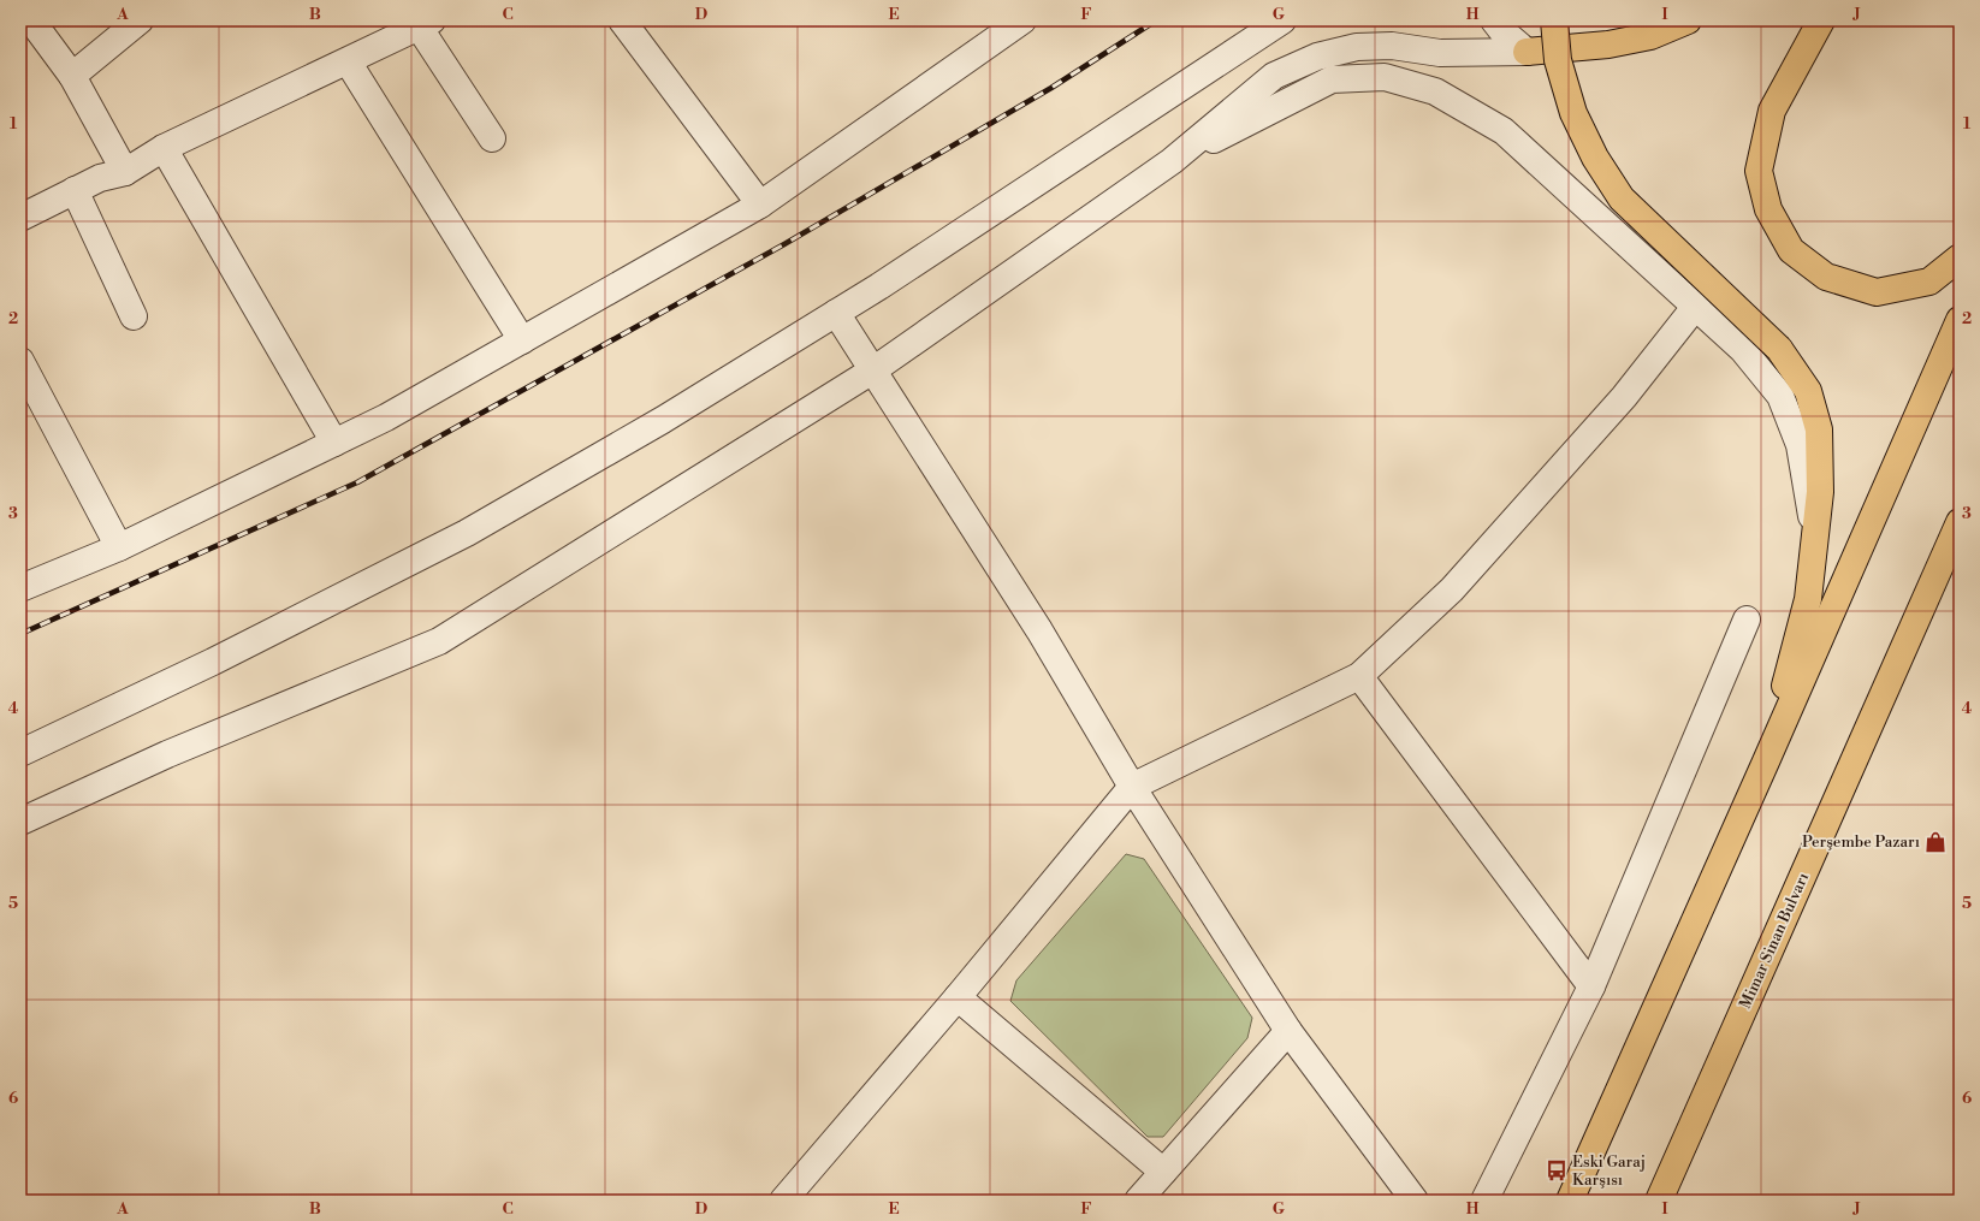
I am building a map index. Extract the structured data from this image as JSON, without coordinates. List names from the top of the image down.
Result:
{
  "streets": {
    "main road": ["Mimar Sinan Bulvarı"]
  },
  "places": {
    "shop": ["Perşembe Pazarı"],
    "bus stop": ["Eski Garaj Karşısı"]
  },
  "grid": {
    "columns": [
      "A",
      "B",
      "C",
      "D",
      "E",
      "F",
      "G",
      "H",
      "I",
      "J"
    ],
    "rows": [
      "1",
      "2",
      "3",
      "4",
      "5",
      "6"
    ]
  }
}
